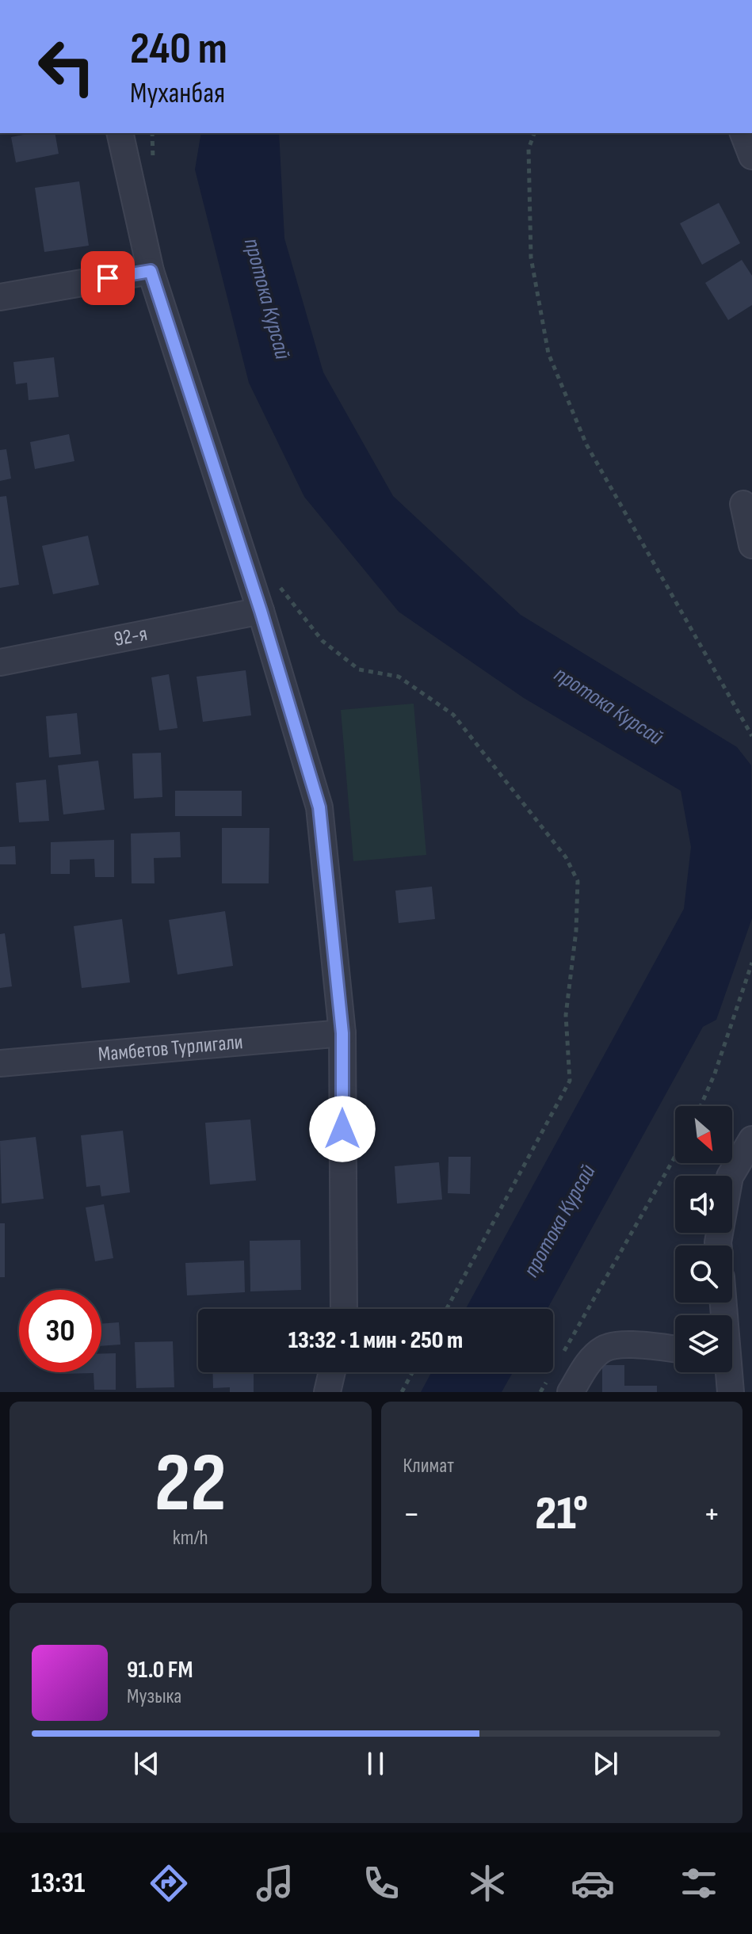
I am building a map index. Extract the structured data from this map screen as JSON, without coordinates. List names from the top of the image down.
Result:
{
  "streets": {
    "street": ["92-я", "Мамбетов Турлигали"]
  },
  "water": ["протока Курсай"],
  "north": "bottom right",
  "page": {
    "turn": ["240 m", "Муханбая"],
    "limit": "30",
    "trip": "13:32 · 1 мин · 250 m",
    "tile": [
      ["22", "km/h"],
      "Климат"
    ],
    "heat": ["−", "21°", "+"],
    "song": ["91.0 FM", "Музыка"],
    "tabs": "13:31"
  }
}
